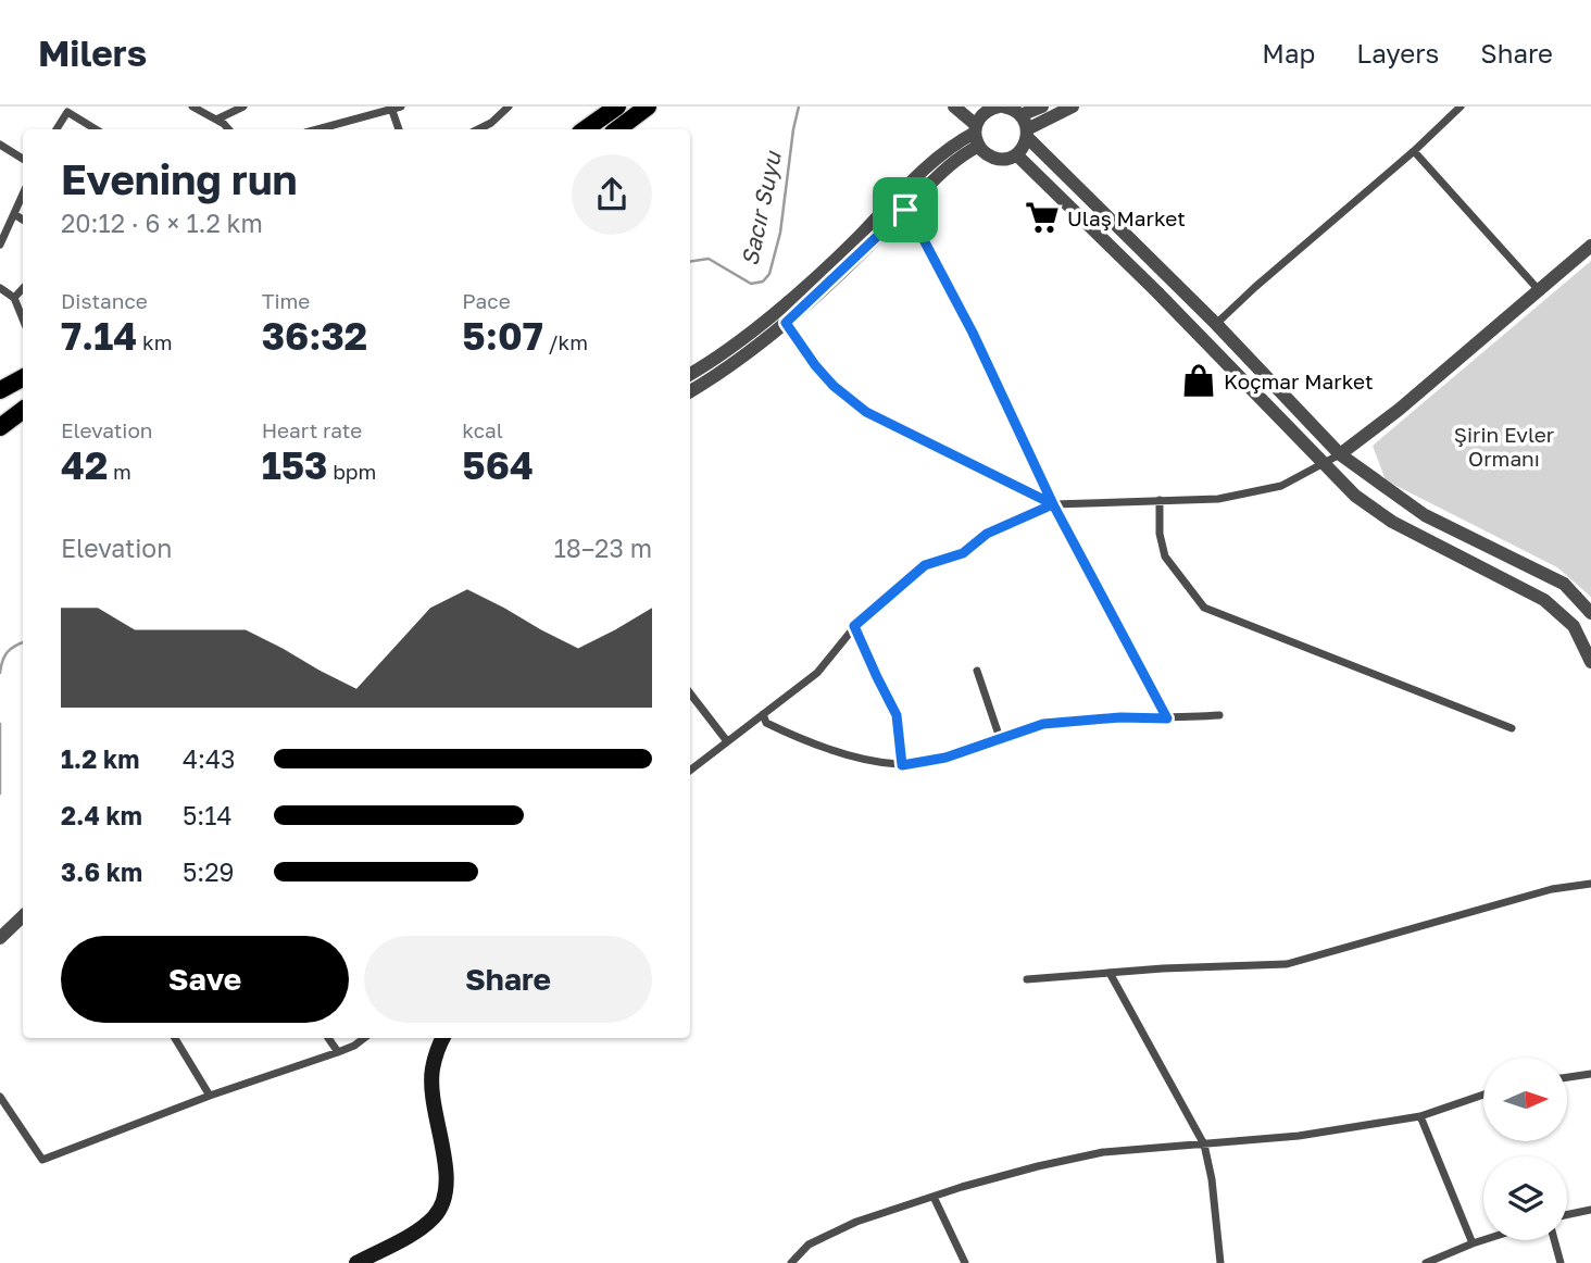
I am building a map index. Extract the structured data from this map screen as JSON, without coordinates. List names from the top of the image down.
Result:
{
  "water": ["Sacır Suyu"],
  "parks": ["Şirin Evler Ormanı"],
  "places": {
    "supermarket": ["Ulaş Market"],
    "shop": ["Koçmar Market"]
  },
  "north": "right",
  "page": {
    "header": "Milers",
    "nav": ["Map", "Layers", "Share"],
    "heading": ["Evening run", "20:12 · 6 × 1.2 km"],
    "stats": [
      ["Distance", "7.14 km"],
      ["Time", "36:32"],
      ["Pace", "5:07 /km"],
      ["Elevation", "42 m"],
      ["Heart rate", "153 bpm"],
      ["kcal", "564"]
    ],
    "chart": ["Elevation", "18–23 m"],
    "list": [
      {
        "name": "1.2 km",
        "note": "4:43"
      },
      {
        "name": "2.4 km",
        "note": "5:14"
      },
      {
        "name": "3.6 km",
        "note": "5:29"
      }
    ],
    "buttons": ["Save", "Share"]
  }
}
